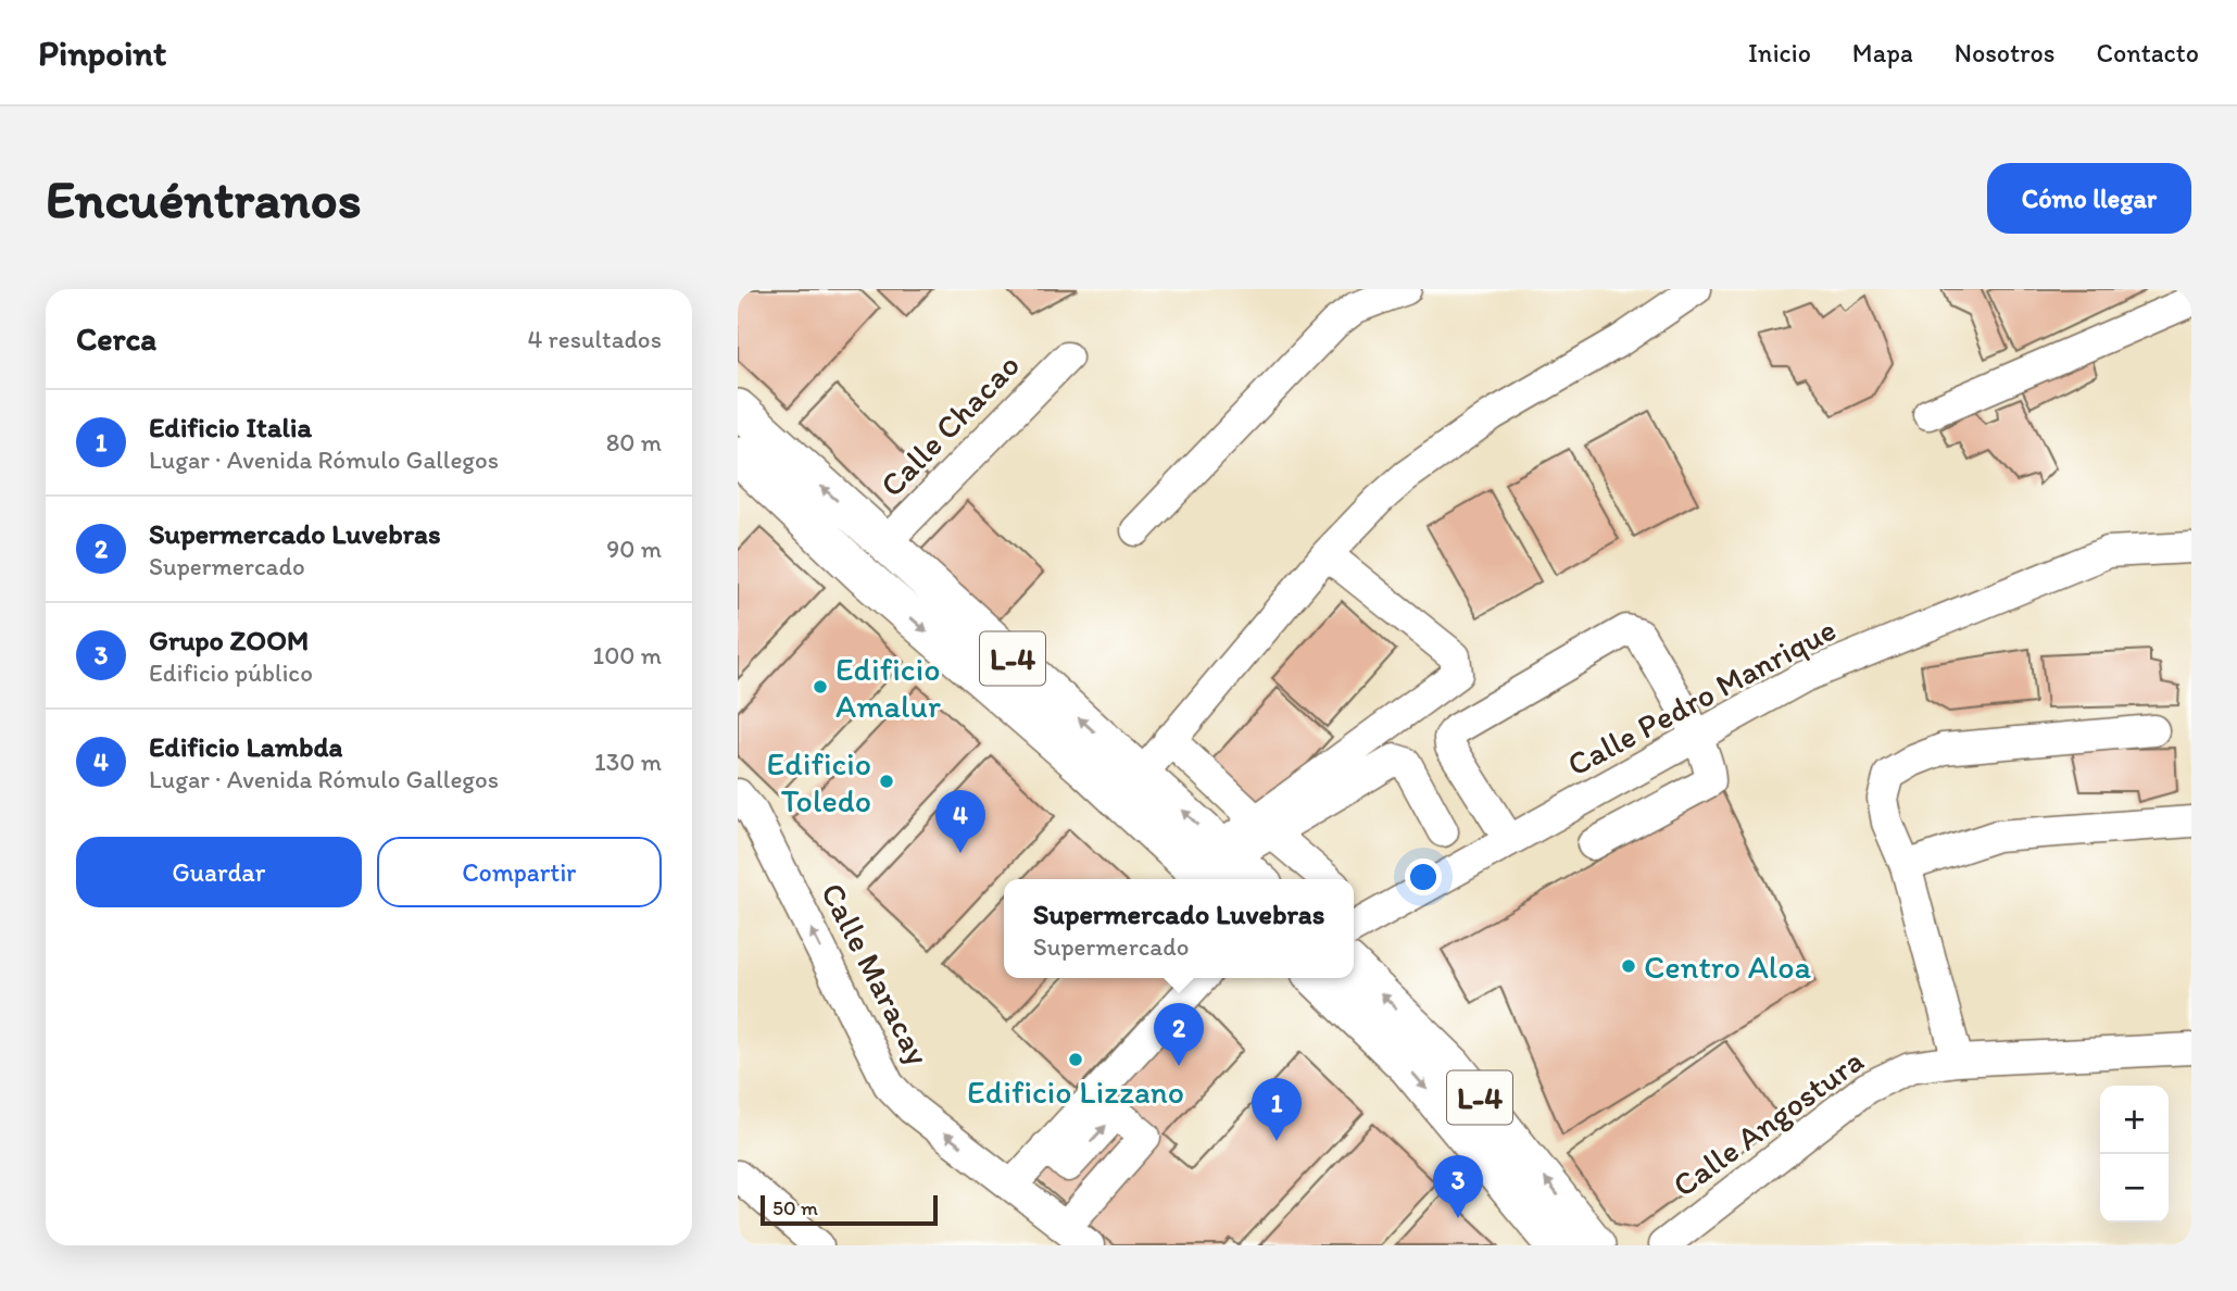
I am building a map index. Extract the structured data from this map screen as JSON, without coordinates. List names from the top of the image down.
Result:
{
  "streets": {
    "main road": ["L-4"],
    "street": [
      "Calle Chacao",
      "Calle Pedro Manrique",
      "Calle Maracay",
      "Calle Angostura"
    ]
  },
  "crossings": [
    ["Calle Chacao", "L-4"]
  ],
  "one_way": ["Calle Maracay"],
  "places": [
    "Edificio Amalur",
    "Edificio Toledo",
    "Centro Aloa",
    "Edificio Lizzano"
  ],
  "scale_bar": "50 m",
  "page": {
    "header": "Pinpoint",
    "nav": [
      "Inicio",
      "Mapa",
      "Nosotros",
      "Contacto"
    ],
    "buttons": [
      "Cómo llegar",
      ["Guardar", "Compartir"]
    ],
    "title": "Encuéntranos",
    "heading": ["Cerca", "4 resultados"],
    "list": [
      {
        "mark": "1",
        "name": "Edificio Italia",
        "note": "Lugar · Avenida Rómulo Gallegos",
        "value": "80 m"
      },
      {
        "mark": "2",
        "name": "Supermercado Luvebras",
        "note": "Supermercado",
        "value": "90 m"
      },
      {
        "mark": "3",
        "name": "Grupo ZOOM",
        "note": "Edificio público",
        "value": "100 m"
      },
      {
        "mark": "4",
        "name": "Edificio Lambda",
        "note": "Lugar · Avenida Rómulo Gallegos",
        "value": "130 m"
      }
    ],
    "pins": [
      "4",
      "2",
      "1",
      "3"
    ],
    "popup": ["Supermercado Luvebras", "Supermercado"],
    "map_buttons": ["+", "−"],
    "scale": "50 m"
  }
}
